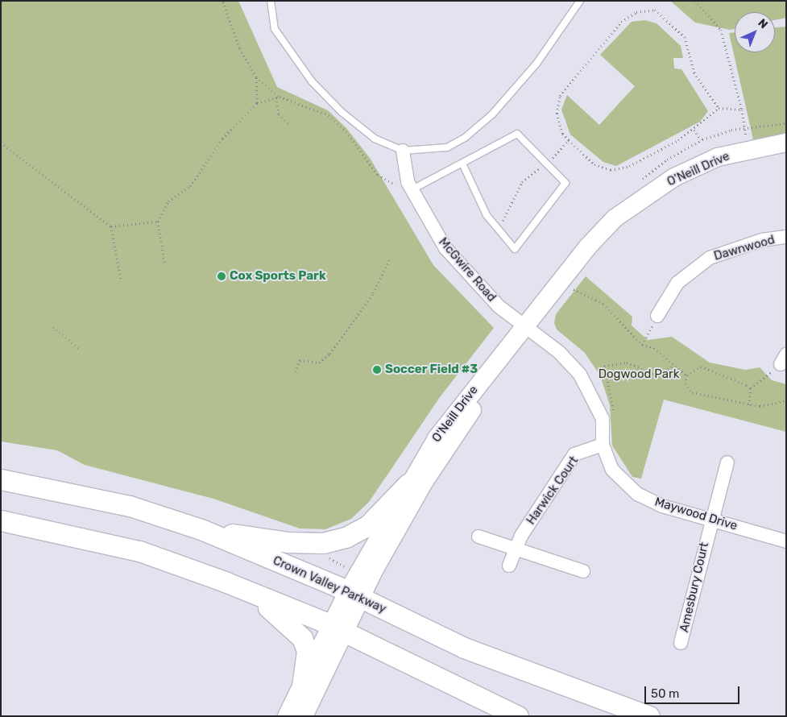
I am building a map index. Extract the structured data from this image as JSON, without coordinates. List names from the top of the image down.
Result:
{
  "streets": {
    "main road": ["O'Neill Drive", "Crown Valley Parkway"],
    "street": [
      "Dawnwood",
      "McGwire Road",
      "Harwick Court",
      "Maywood Drive",
      "Amesbury Court"
    ]
  },
  "crossings": [
    ["O'Neill Drive", "McGwire Road"],
    ["O'Neill Drive", "Maywood Drive"],
    ["O'Neill Drive", "Crown Valley Parkway"],
    ["McGwire Road", "Maywood Drive"],
    ["Harwick Court", "Maywood Drive"],
    ["Maywood Drive", "Amesbury Court"]
  ],
  "parks": ["Dogwood Park"],
  "places": ["Cox Sports Park", "Soccer Field #3"],
  "scale_bar": "50 m",
  "north": "top right"
}
